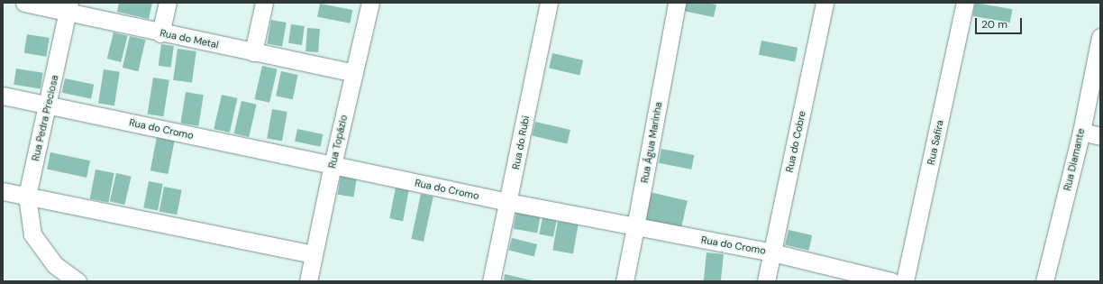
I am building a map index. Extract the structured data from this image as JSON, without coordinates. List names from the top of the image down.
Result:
{
  "streets": {
    "street": [
      "Rua do Metal",
      "Rua Pedra Preciosa",
      "Rua do Cromo",
      "Rua Topázio",
      "Rua do Cobre",
      "Rua do Rubi",
      "Rua Água Marinha",
      "Rua Safira",
      "Rua Diamante"
    ]
  },
  "crossings": [
    ["Rua do Metal", "Rua Pedra Preciosa"],
    ["Rua do Metal", "Rua Topázio"],
    ["Rua Pedra Preciosa", "Rua do Cromo"],
    ["Rua do Cromo", "Rua Topázio"],
    ["Rua do Cromo", "Rua do Cobre"],
    ["Rua do Cromo", "Rua do Rubi"],
    ["Rua do Cromo", "Rua Água Marinha"]
  ],
  "scale_bar": "20 m"
}
